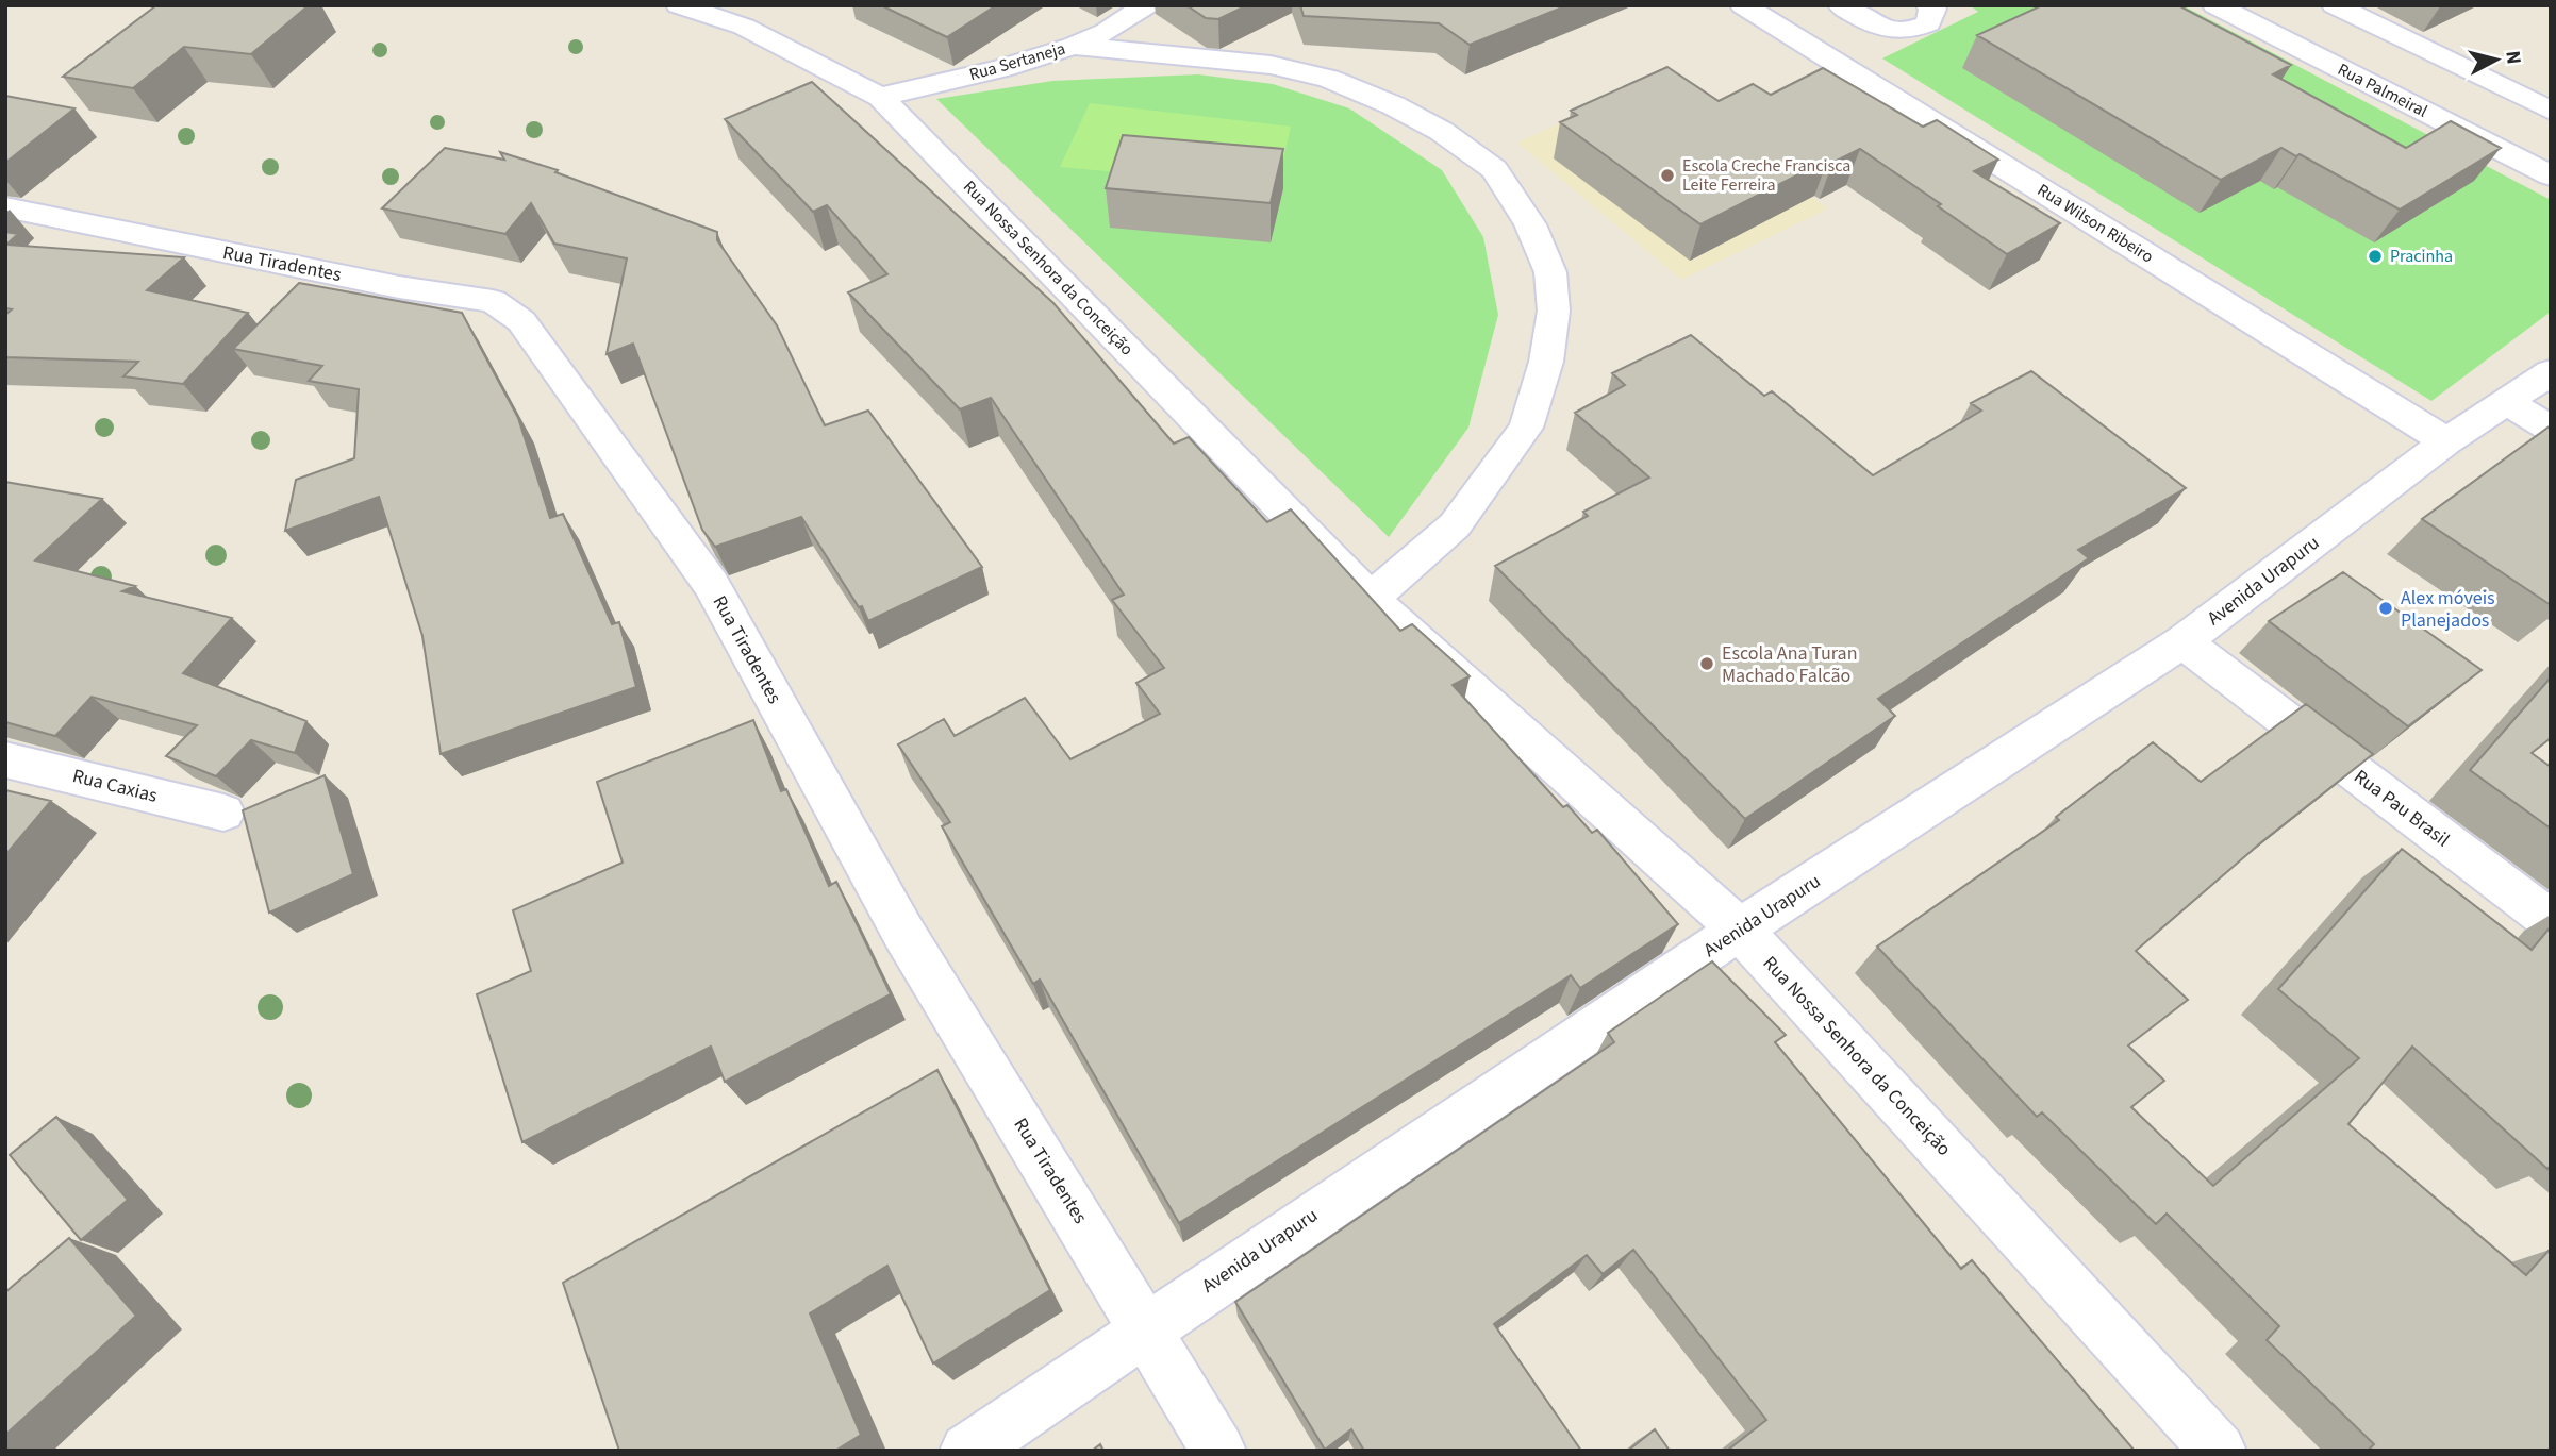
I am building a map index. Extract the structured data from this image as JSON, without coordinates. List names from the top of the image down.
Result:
{
  "streets": {
    "street": [
      "Rua Sertaneja",
      "Rua Palmeiral",
      "Rua Wilson Ribeiro",
      "Rua Tiradentes",
      "Rua Nossa Senhora da Conceição",
      "Avenida Urapuru",
      "Rua Caxias",
      "Rua Pau Brasil"
    ]
  },
  "crossings": [
    ["Rua Sertaneja", "Rua Nossa Senhora da Conceição"],
    ["Rua Wilson Ribeiro", "Avenida Urapuru"],
    ["Rua Tiradentes", "Avenida Urapuru"],
    ["Rua Nossa Senhora da Conceição", "Avenida Urapuru"],
    ["Avenida Urapuru", "Rua Pau Brasil"]
  ],
  "places": [
    "Escola Creche Francisca Leite Ferreira",
    "Pracinha",
    "Alex móveis Planejados",
    "Escola Ana Turan Machado Falcão"
  ],
  "north": "right"
}
